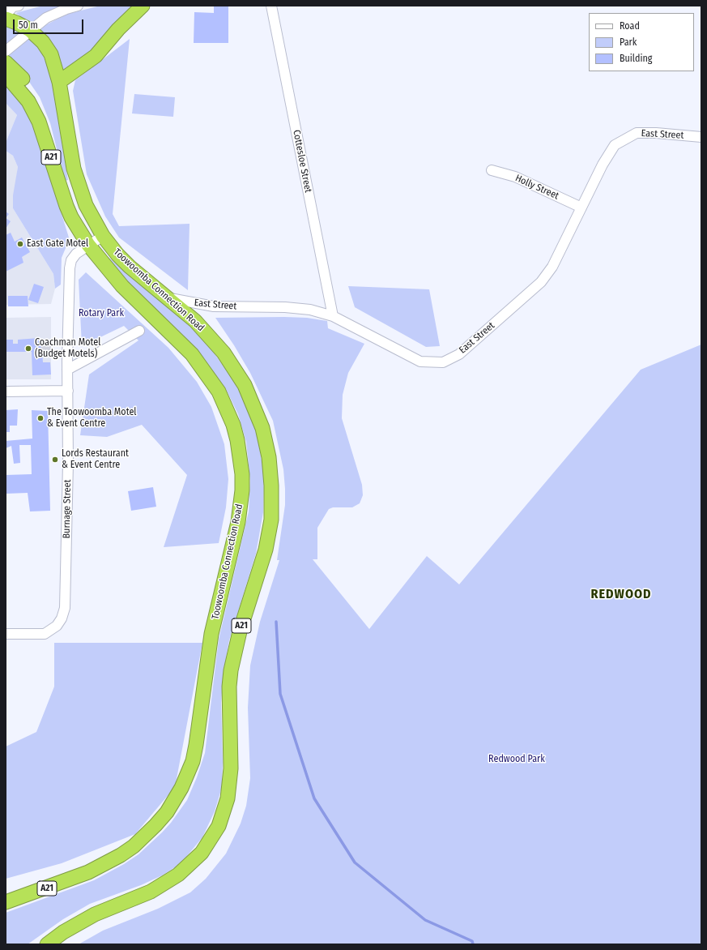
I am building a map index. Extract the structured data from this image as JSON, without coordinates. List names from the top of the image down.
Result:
{
  "streets": {
    "highway": ["A21", "Toowoomba Connection Road"],
    "street": [
      "East Street",
      "Cottesloe Street",
      "Holly Street",
      "Burnage Street"
    ]
  },
  "crossings": [
    ["East Street", "Cottesloe Street"],
    ["East Street", "Holly Street"],
    ["East Street", "Toowoomba Connection Road"],
    ["Toowoomba Connection Road", "Burnage Street"]
  ],
  "districts": ["REDWOOD"],
  "parks": ["Rotary Park", "Redwood Park"],
  "places": [
    "East Gate Motel",
    "Coachman Motel (Budget Motels)",
    "The Toowoomba Motel & Event Centre",
    "Lords Restaurant & Event Centre"
  ],
  "legend": ["Road", "Park", "Building"],
  "scale_bar": "50 m"
}
